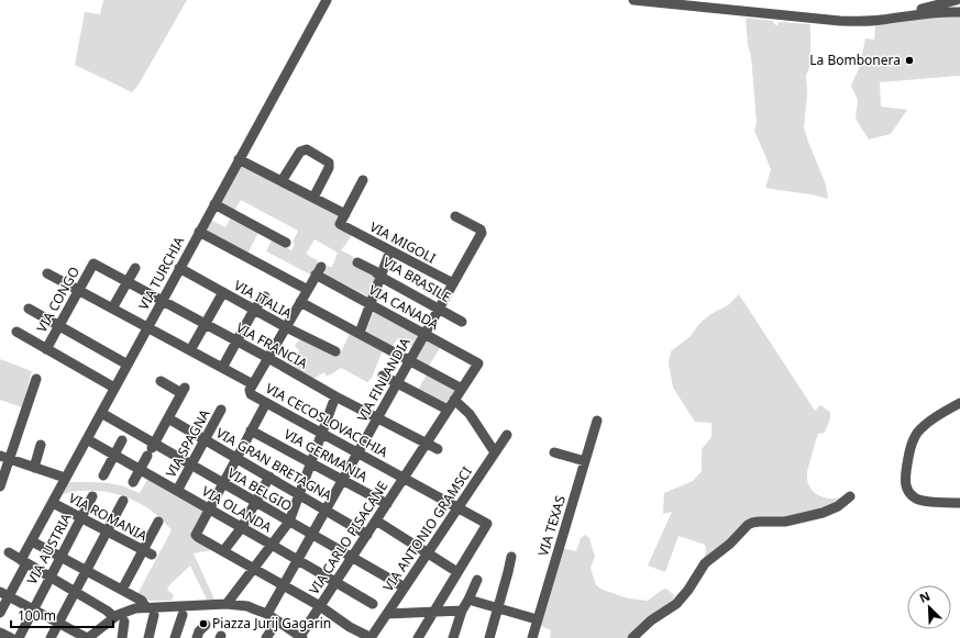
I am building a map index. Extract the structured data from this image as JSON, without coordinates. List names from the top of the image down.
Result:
{
  "streets": {
    "street": [
      "VIA MIGOLI",
      "VIA TURCHIA",
      "VIA BRASILE",
      "VIA CONGO",
      "VIA ITALIA",
      "VIA CANADA",
      "VIA FRANCIA",
      "VIA FINLANDIA",
      "VIA CECOSLOVACCHIA",
      "VIA SPAGNA",
      "VIA GERMANIA",
      "VIA GRAN BRETAGNA",
      "VIA BELGIO",
      "VIA OLANDA",
      "VIA ROMANIA",
      "VIA TEXAS",
      "VIA ANTONIO GRAMSCI",
      "VIA CARLO PISACANE",
      "VIA AUSTRIA"
    ]
  },
  "crossings": [
    ["VIA MIGOLI", "VIA FINLANDIA"],
    ["VIA TURCHIA", "VIA ITALIA"],
    ["VIA TURCHIA", "VIA FRANCIA"],
    ["VIA TURCHIA", "VIA CECOSLOVACCHIA"],
    ["VIA TURCHIA", "VIA BELGIO"],
    ["VIA TURCHIA", "VIA OLANDA"],
    ["VIA TURCHIA", "VIA ROMANIA"],
    ["VIA BRASILE", "VIA FINLANDIA"],
    ["VIA CONGO", "VIA FRANCIA"],
    ["VIA CONGO", "VIA CECOSLOVACCHIA"],
    ["VIA CANADA", "VIA FINLANDIA"],
    ["VIA CANADA", "VIA CARLO PISACANE"],
    ["VIA FRANCIA", "VIA FINLANDIA"],
    ["VIA FRANCIA", "VIA CARLO PISACANE"],
    ["VIA FINLANDIA", "VIA CECOSLOVACCHIA"],
    ["VIA FINLANDIA", "VIA GERMANIA"],
    ["VIA FINLANDIA", "VIA GRAN BRETAGNA"],
    ["VIA FINLANDIA", "VIA BELGIO"],
    ["VIA FINLANDIA", "VIA OLANDA"],
    ["VIA CECOSLOVACCHIA", "VIA ANTONIO GRAMSCI"],
    ["VIA CECOSLOVACCHIA", "VIA CARLO PISACANE"],
    ["VIA SPAGNA", "VIA GRAN BRETAGNA"],
    ["VIA SPAGNA", "VIA BELGIO"],
    ["VIA SPAGNA", "VIA OLANDA"],
    ["VIA GERMANIA", "VIA CARLO PISACANE"],
    ["VIA GRAN BRETAGNA", "VIA CARLO PISACANE"],
    ["VIA BELGIO", "VIA ANTONIO GRAMSCI"],
    ["VIA BELGIO", "VIA CARLO PISACANE"],
    ["VIA OLANDA", "VIA CARLO PISACANE"],
    ["VIA ROMANIA", "VIA AUSTRIA"]
  ],
  "places": ["La Bombonera", "Piazza Jurij Gagarin"],
  "scale_bar": "100 m",
  "north": "top left"
}
